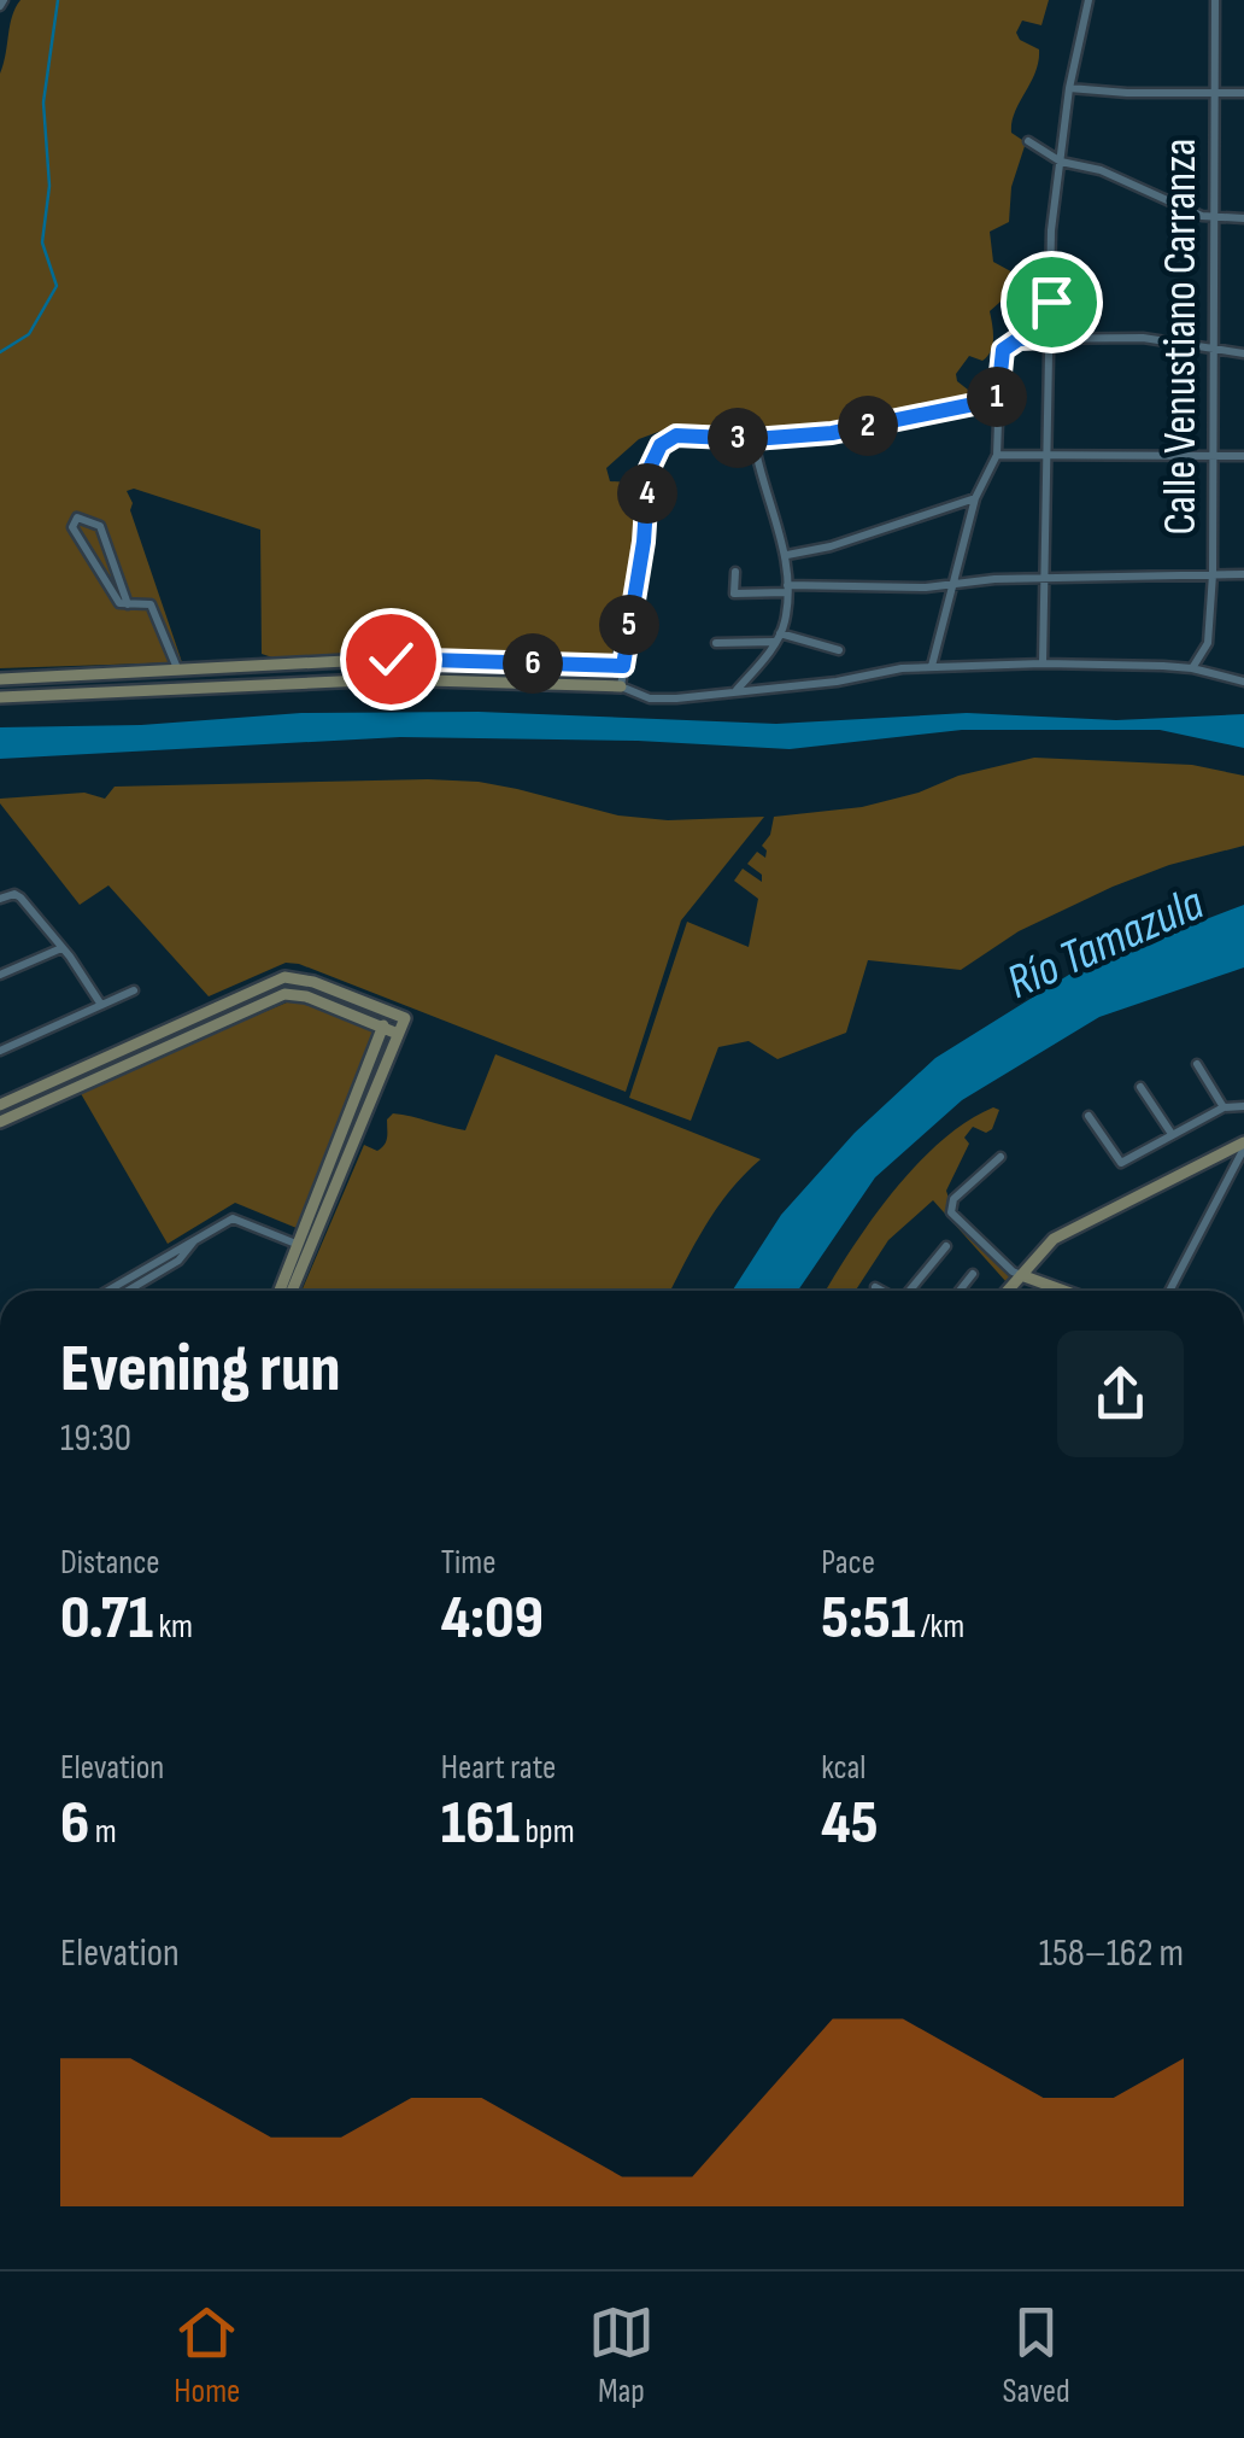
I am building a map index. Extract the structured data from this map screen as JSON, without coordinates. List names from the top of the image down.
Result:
{
  "streets": {
    "street": ["Calle Venustiano Carranza"]
  },
  "water": ["Río Tamazula"],
  "page": {
    "pins": [
      "1",
      "2",
      "3",
      "4",
      "5",
      "6"
    ],
    "heading": ["Evening run", "19:30"],
    "stats": [
      ["Distance", "0.71 km"],
      ["Time", "4:09"],
      ["Pace", "5:51 /km"],
      ["Elevation", "6 m"],
      ["Heart rate", "161 bpm"],
      ["kcal", "45"]
    ],
    "chart": ["Elevation", "158–162 m"],
    "tabs": ["Home", "Map", "Saved"]
  }
}
